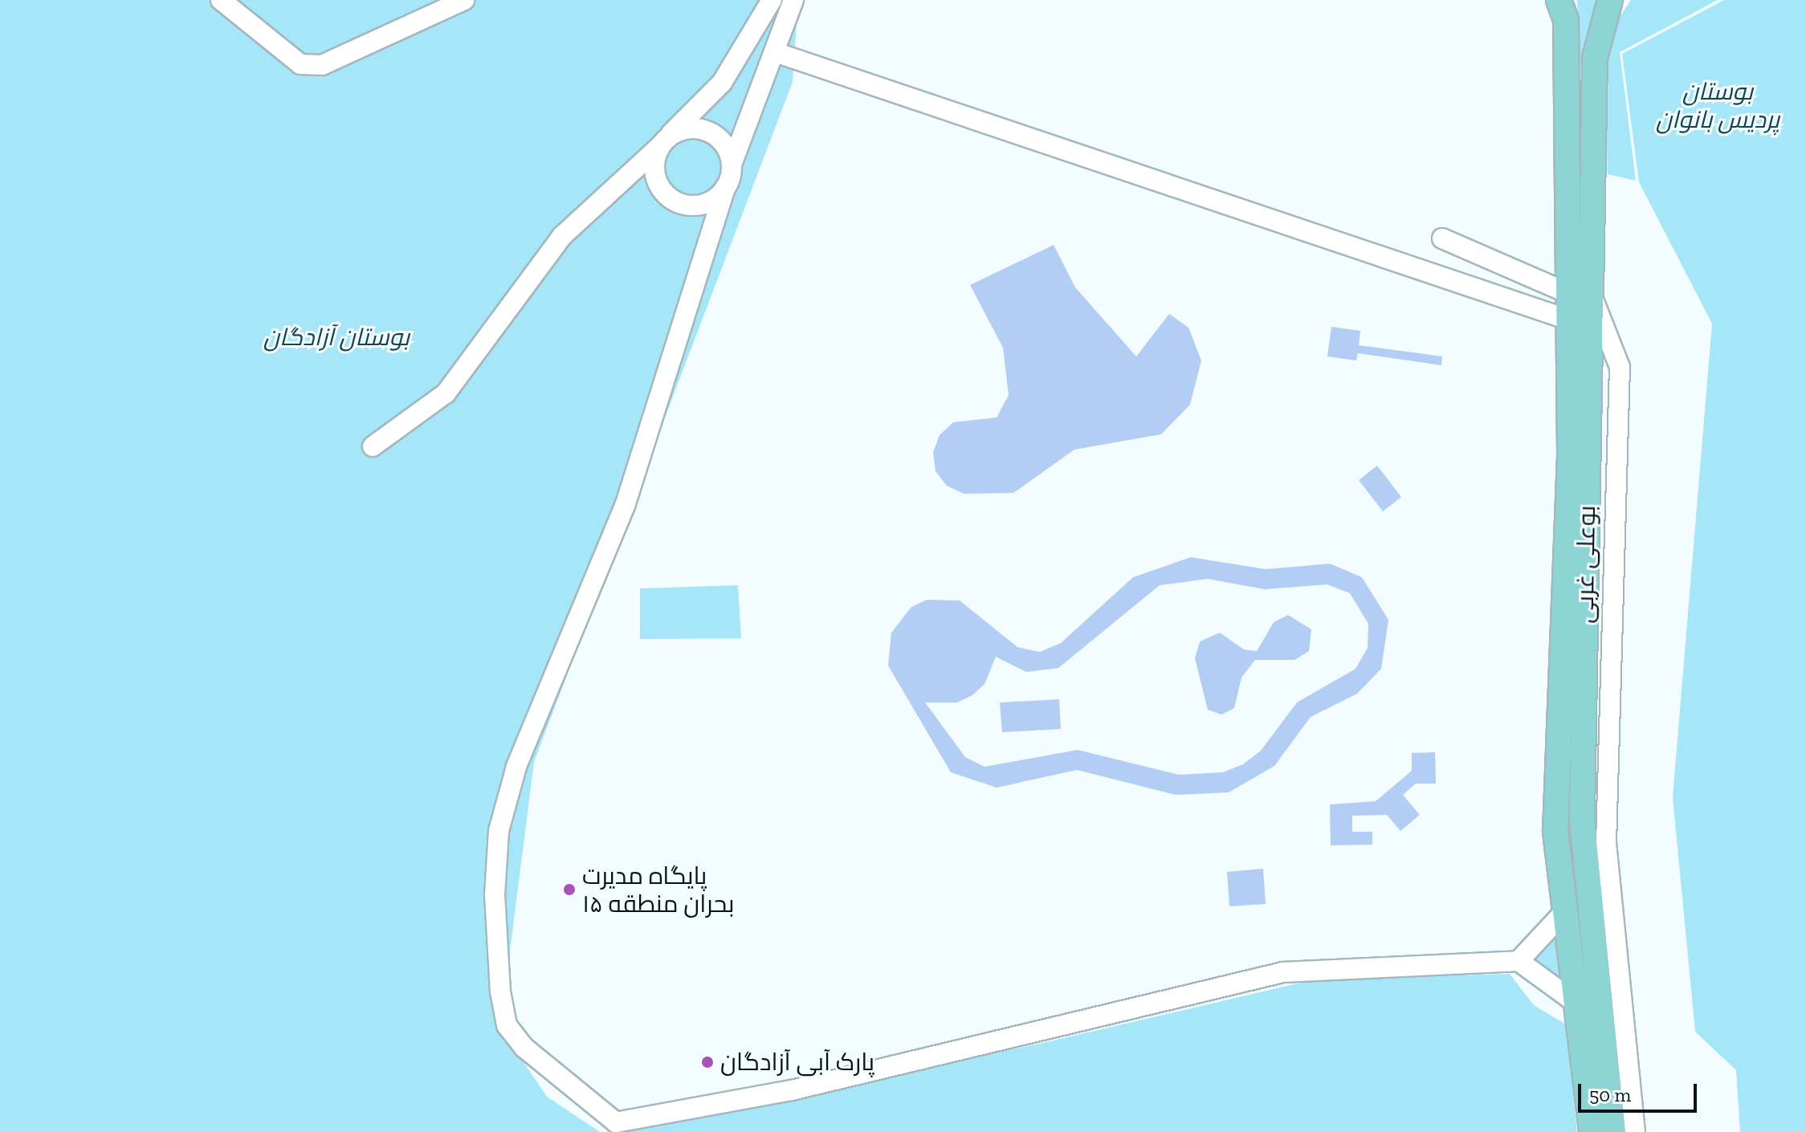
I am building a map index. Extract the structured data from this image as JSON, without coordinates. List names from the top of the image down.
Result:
{
  "streets": {
    "main road": ["بوعلی غربی"]
  },
  "parks": ["بوستان پردیس بانوان", "بوستان آزادگان"],
  "places": ["پایگاه مدیرت بحران منطقه ۱۵", "پارک آبی آزادگان"],
  "scale_bar": "50 m"
}
